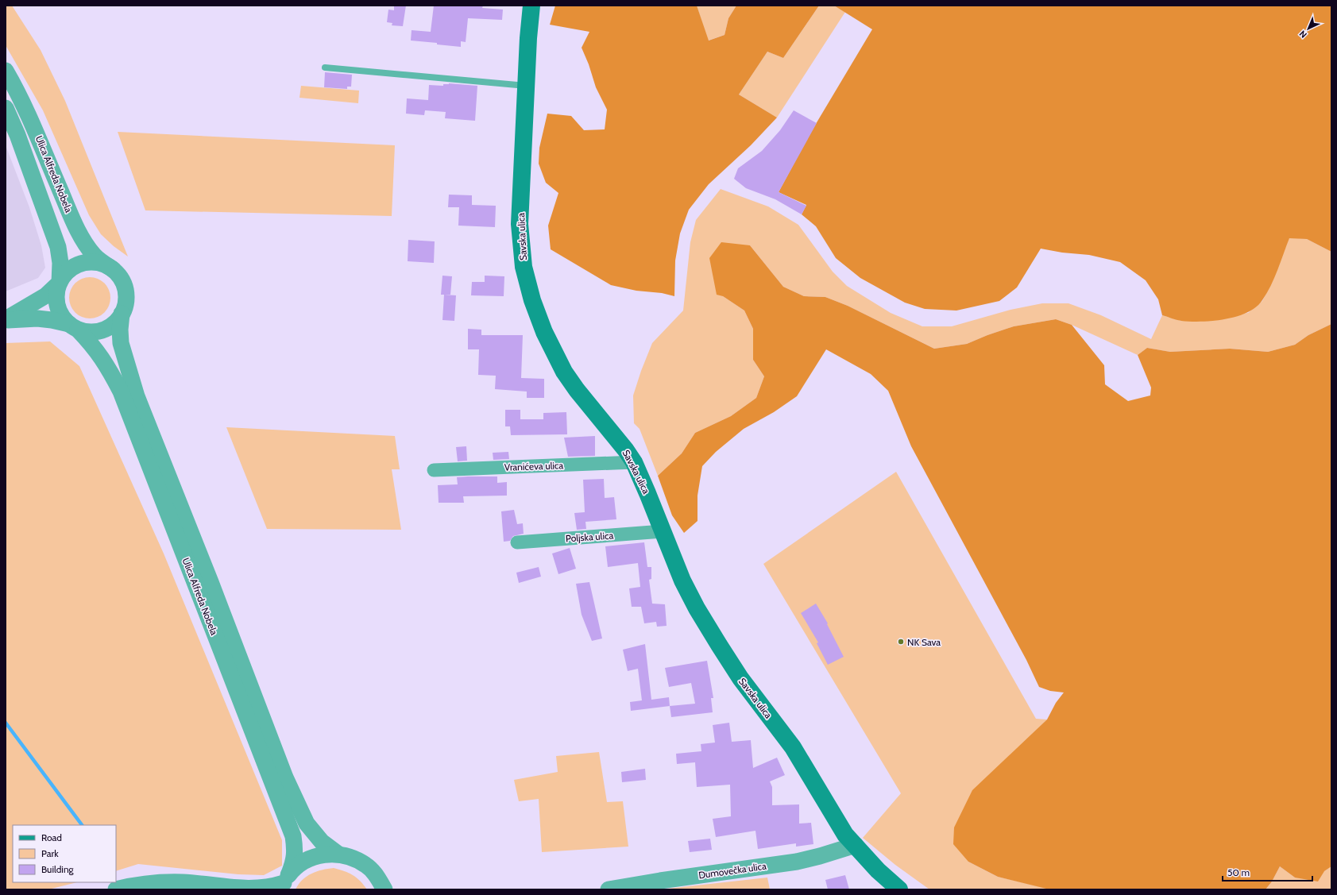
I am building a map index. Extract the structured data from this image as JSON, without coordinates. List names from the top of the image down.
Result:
{
  "streets": {
    "main road": ["Savska ulica"],
    "street": [
      "Ulica Alfreda Nobela",
      "Vranićeva ulica",
      "Poljska ulica",
      "Dumovečka ulica"
    ]
  },
  "crossings": [
    ["Savska ulica", "Vranićeva ulica"],
    ["Savska ulica", "Poljska ulica"],
    ["Savska ulica", "Dumovečka ulica"]
  ],
  "places": ["NK Sava"],
  "legend": ["Road", "Park", "Building"],
  "scale_bar": "50 m",
  "north": "bottom left"
}
